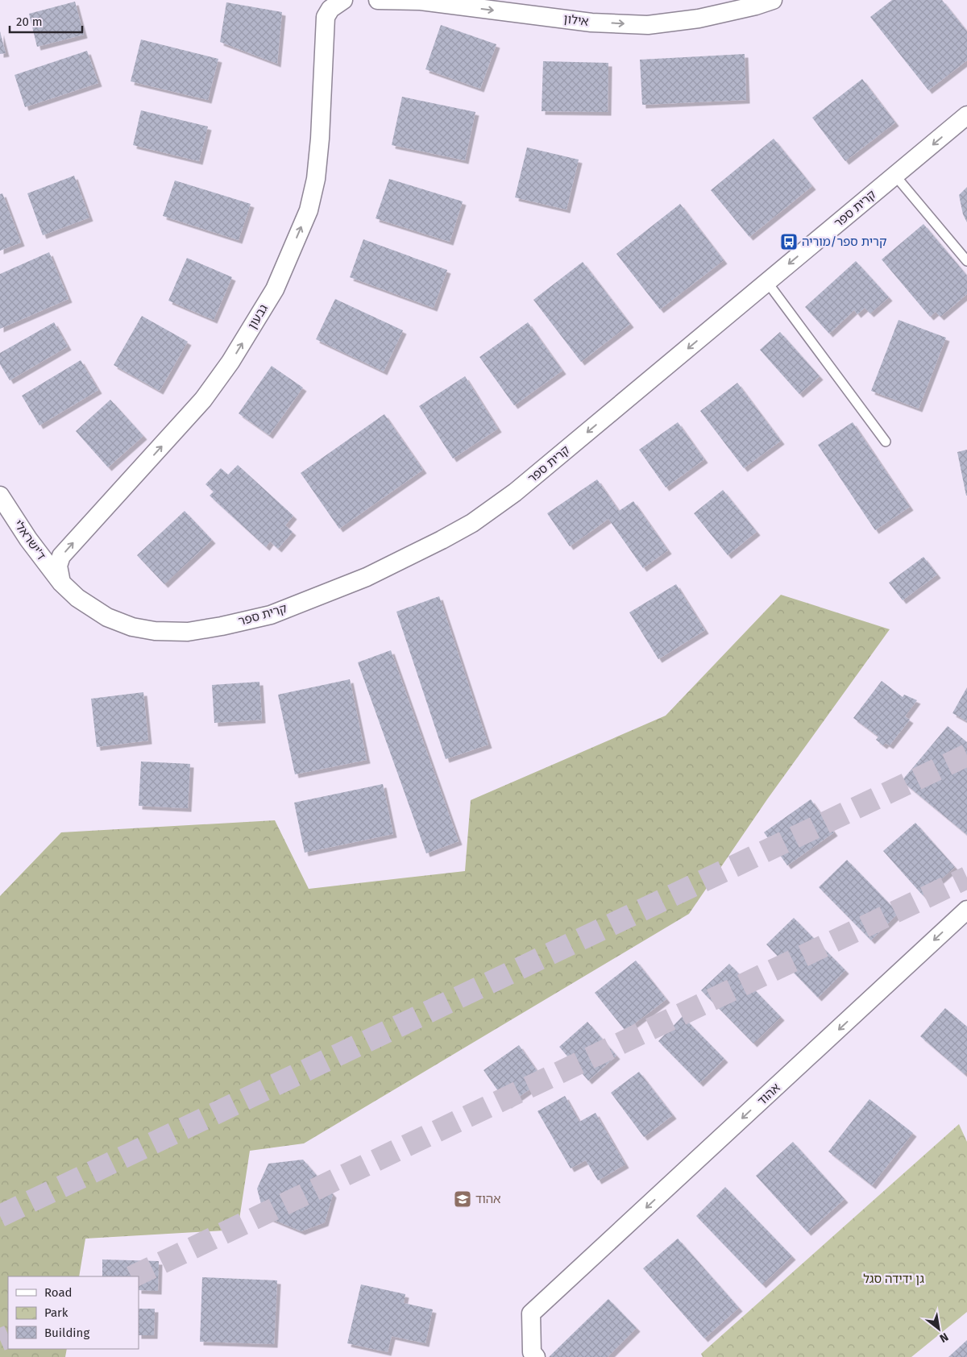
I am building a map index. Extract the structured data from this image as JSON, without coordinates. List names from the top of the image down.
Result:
{
  "streets": {
    "street": [
      "אילון",
      "קרית ספר",
      "גבעון",
      "ד'ישראלי",
      "אהוד"
    ]
  },
  "crossings": [
    ["קרית ספר", "גבעון"],
    ["קרית ספר", "ד'ישראלי"],
    ["גבעון", "ד'ישראלי"]
  ],
  "one_way": [
    "אילון",
    "קרית ספר",
    "גבעון",
    "אהוד"
  ],
  "parks": ["גן ידידה סגל"],
  "places": {
    "bus stop": ["קרית ספר/מוריה"],
    "school or university": ["אהוד"]
  },
  "legend": ["Road", "Park", "Building"],
  "scale_bar": "20 m",
  "north": "bottom right"
}
